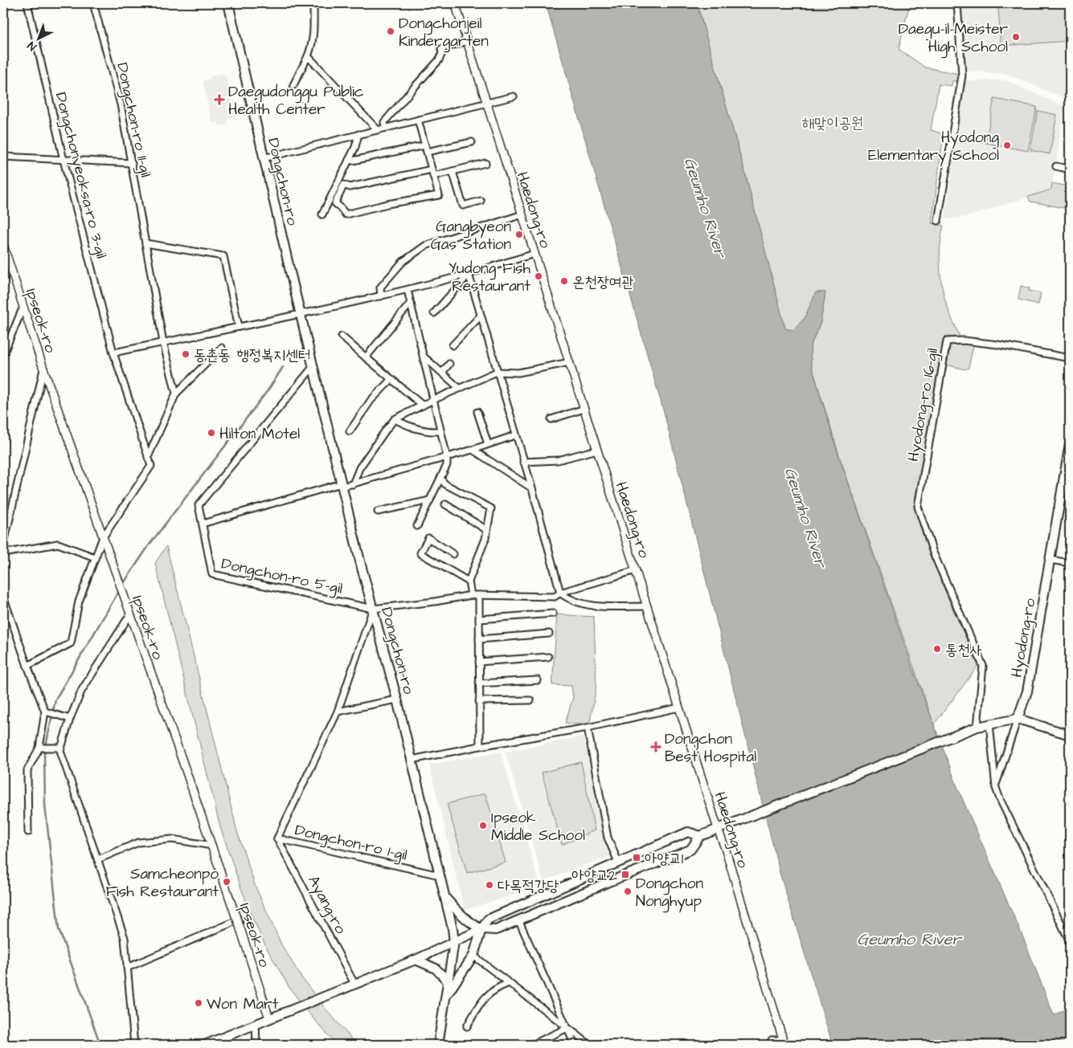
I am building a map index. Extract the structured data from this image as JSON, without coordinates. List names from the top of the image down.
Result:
{
  "streets": {
    "main road": ["Dongchon-ro", "Hyodong-ro"],
    "street": [
      "Dongchon-ro 11-gil",
      "Dongchonyeoksa-ro 3-gil",
      "Haedong-ro",
      "Ipseok-ro",
      "Hyodong-ro 16-gil",
      "Dongchon-ro 5-gil",
      "Dongchon-ro 1-gil",
      "Ayang-ro"
    ]
  },
  "crossings": [
    ["Dongchonyeoksa-ro 3-gil", "Ipseok-ro"],
    ["Dongchon-ro", "Dongchon-ro 5-gil"],
    ["Dongchon-ro", "Dongchon-ro 1-gil"],
    ["Dongchon-ro 5-gil", "Dongchon-ro 1-gil"],
    ["Dongchon-ro 1-gil", "Ayang-ro"]
  ],
  "water": ["Geumho River"],
  "parks": ["해맞이공원"],
  "places": {
    "other": [
      "Dongchonjeil Kindergarten",
      "Daegu-il-Meister High School",
      "Hyodong Elementary School",
      "Gangbyeon Gas Station",
      "Yudong Fish Restaurant",
      "온천장여관",
      "동촌동 행정복지센터",
      "Hilton Motel",
      "통천사",
      "Ipseok Middle School",
      "Samcheonpo Fish Restaurant",
      "다목적강당",
      "Dongchon Nonghyup",
      "Won Mart"
    ],
    "health": ["Daegudonggu Public Health Center", "Dongchon Best Hospital"],
    "transit": ["아양교1", "아양교2"]
  },
  "north": "bottom left"
}
